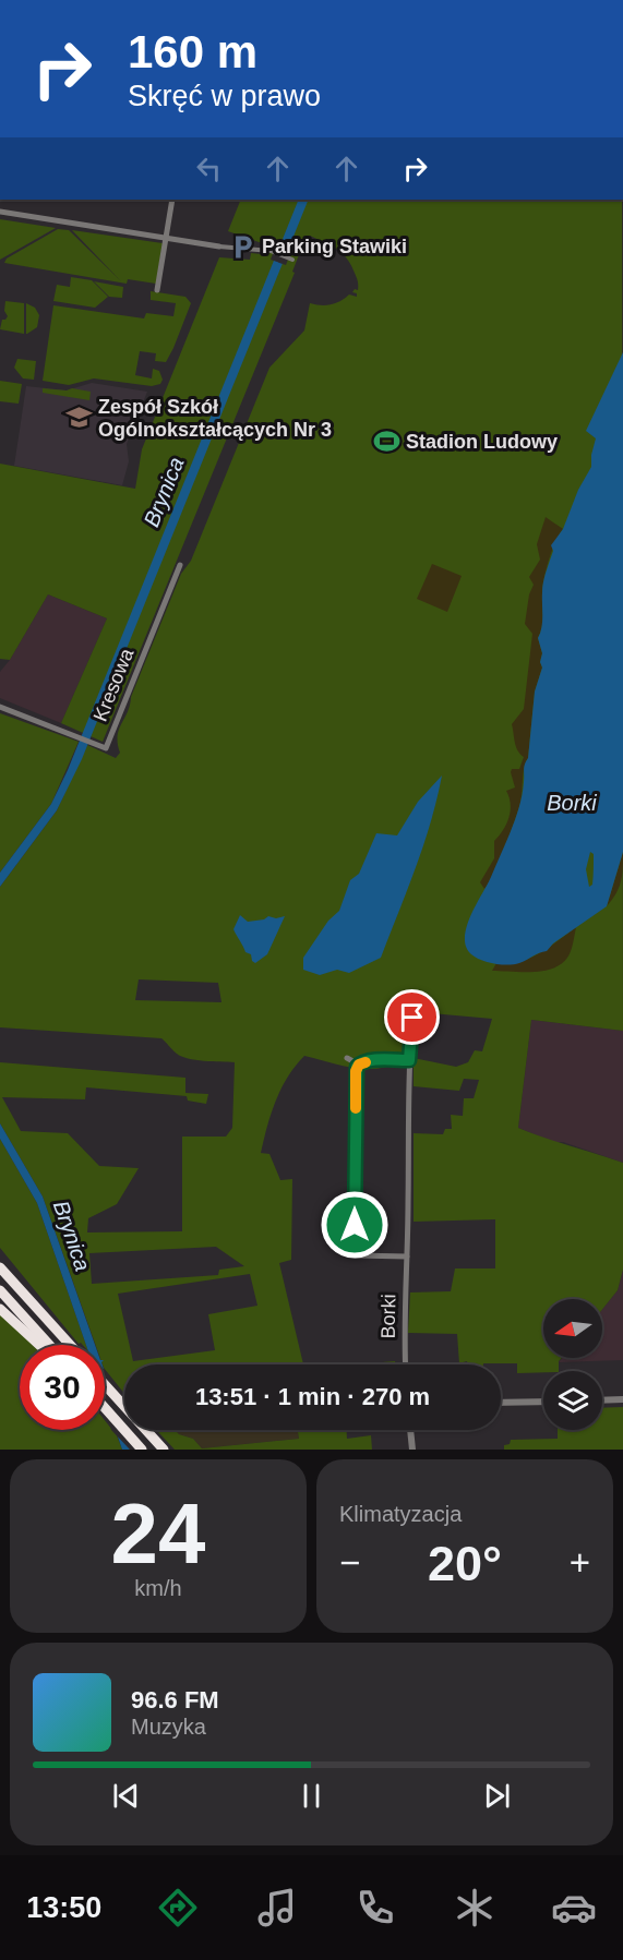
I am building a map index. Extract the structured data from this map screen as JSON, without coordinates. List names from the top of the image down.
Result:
{
  "streets": {
    "street": ["Kresowa", "Borki"]
  },
  "water": ["Brynica", "Borki"],
  "places": {
    "parking": ["Parking Stawiki"],
    "school or university": ["Zespół Szkół Ogólnokształcących Nr 3"],
    "sports": ["Stadion Ludowy"]
  },
  "north": "left",
  "page": {
    "turn": ["160 m", "Skręć w prawo"],
    "limit": "30",
    "trip": "13:51 · 1 min · 270 m",
    "tile": [
      ["24", "km/h"],
      "Klimatyzacja"
    ],
    "heat": ["−", "20°", "+"],
    "song": ["96.6 FM", "Muzyka"],
    "tabs": "13:50"
  }
}
